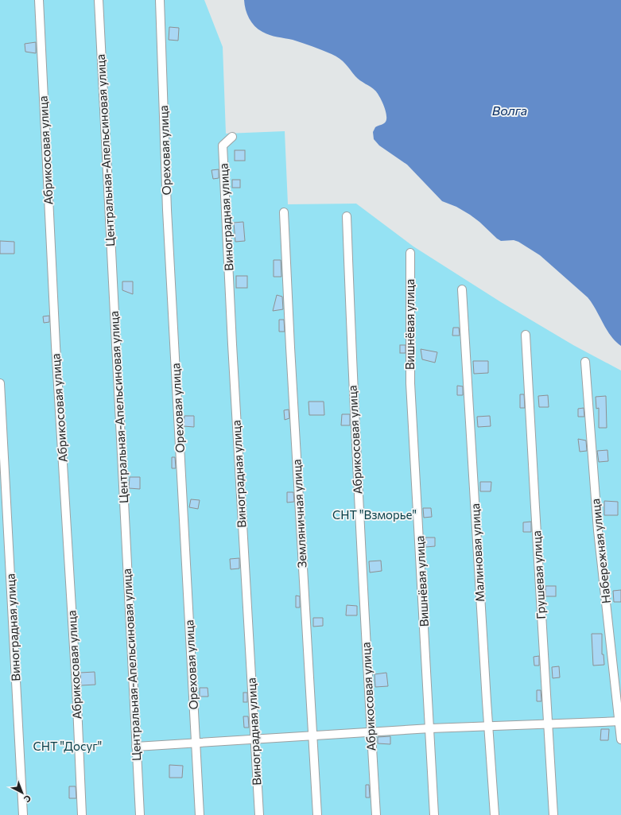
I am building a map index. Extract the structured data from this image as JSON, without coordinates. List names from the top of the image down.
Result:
{
  "streets": {
    "lane": [
      "Абрикосовая улица",
      "Центральная-Апельсиновая улица",
      "Ореховая улица",
      "Виноградная улица",
      "Вишнёвая улица",
      "Земляничная улица",
      "Набережная улица",
      "Малиновая улица",
      "Грушевая улица"
    ]
  },
  "water": ["Волга"],
  "parks": ["СНТ \"Взморье\"", "СНТ \"Досуг\""],
  "north": "bottom right"
}
